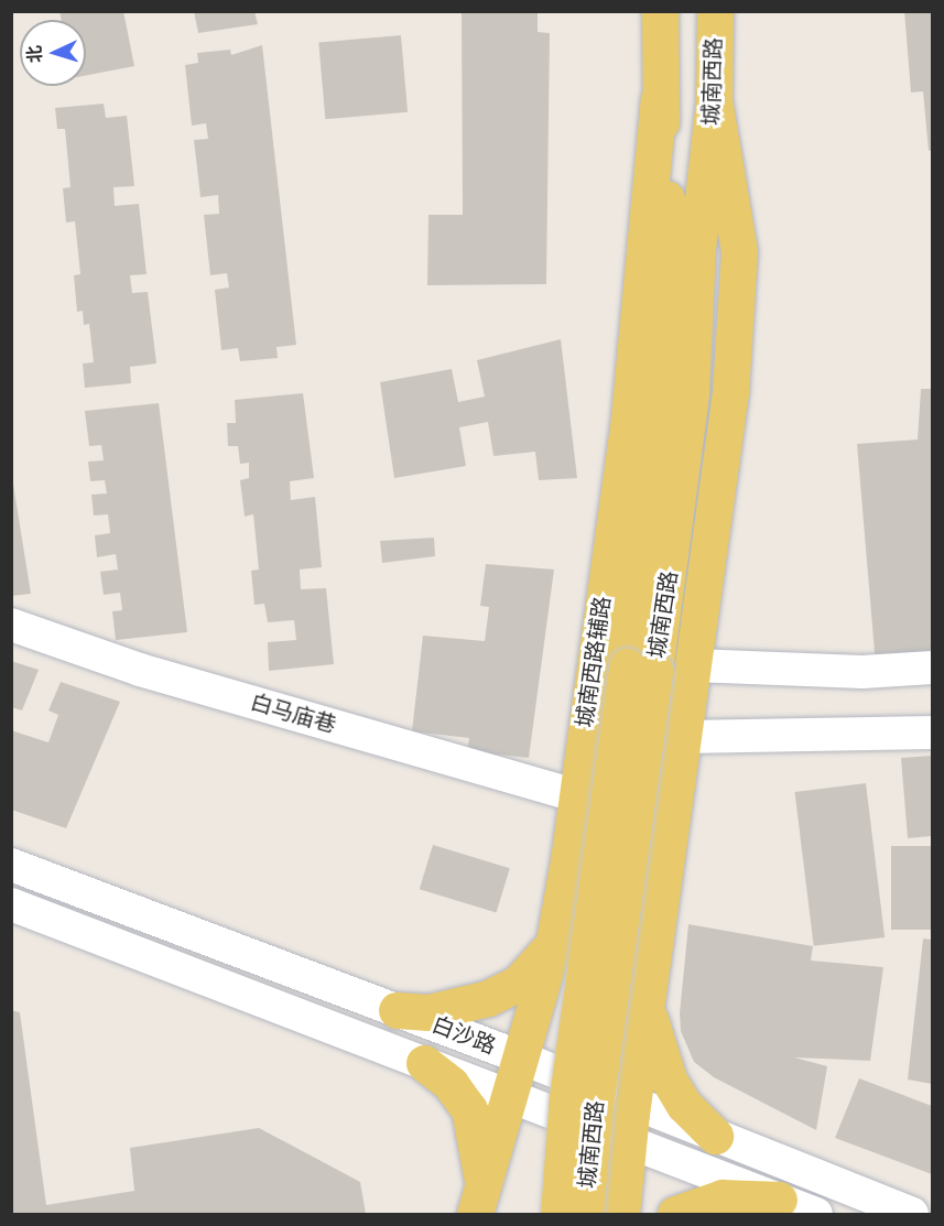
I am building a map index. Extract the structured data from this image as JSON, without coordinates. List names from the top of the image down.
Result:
{
  "streets": {
    "main road": ["城南西路", "城南西路辅路"],
    "street": ["白马庙巷", "白沙路"]
  },
  "crossings": [
    ["城南西路", "城南西路辅路"],
    ["城南西路辅路", "白马庙巷"],
    ["城南西路辅路", "白沙路"]
  ],
  "north": "left"
}
